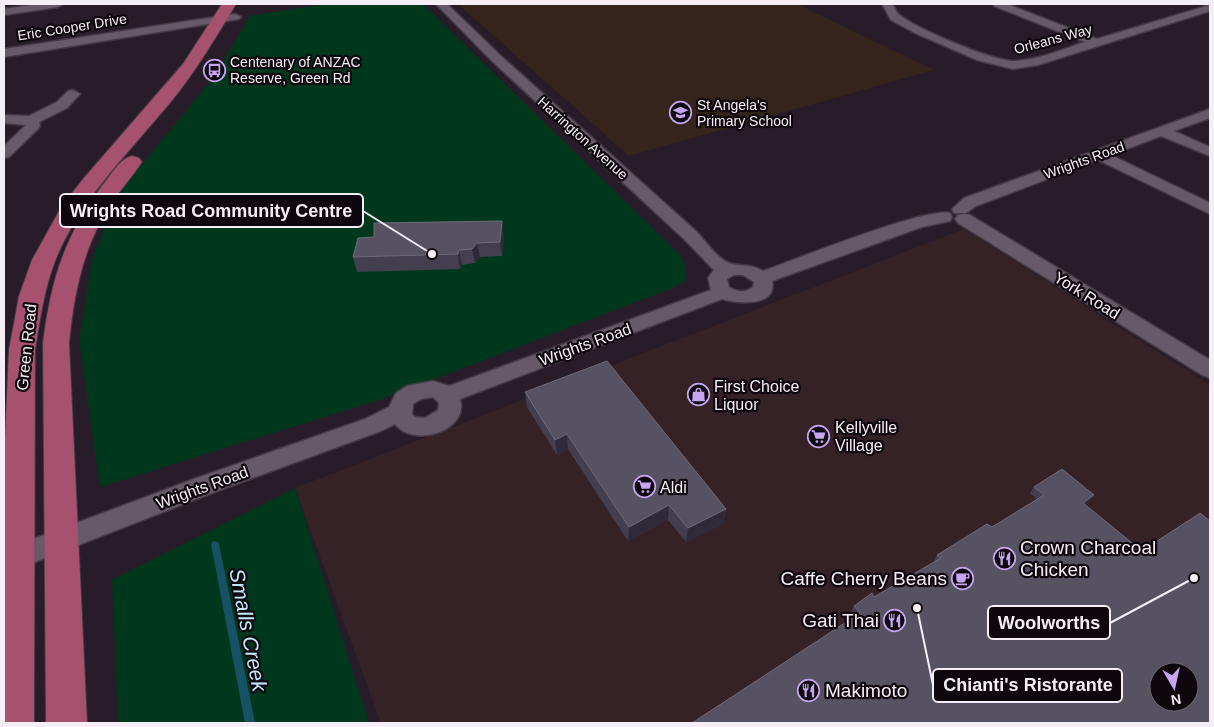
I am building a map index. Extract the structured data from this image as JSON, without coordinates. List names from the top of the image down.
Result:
{
  "streets": {
    "main road": ["Green Road"],
    "street": [
      "Eric Cooper Drive",
      "Orleans Way",
      "Harrington Avenue",
      "Wrights Road",
      "York Road"
    ]
  },
  "crossings": [
    ["Eric Cooper Drive", "Green Road"],
    ["Harrington Avenue", "Wrights Road"],
    ["Wrights Road", "York Road"],
    ["Wrights Road", "Green Road"]
  ],
  "water": ["Smalls Creek"],
  "places": {
    "bus stop": ["Centenary of ANZAC Reserve, Green Rd"],
    "school or university": ["St Angela's Primary School"],
    "other": ["Wrights Road Community Centre", "Woolworths", "Chianti's Ristorante"],
    "shop": ["First Choice Liquor"],
    "supermarket": ["Kellyville Village", "Aldi"],
    "restaurant": ["Crown Charcoal Chicken", "Gati Thai", "Makimoto"],
    "cafe": ["Caffe Cherry Beans"]
  },
  "north": "bottom"
}
